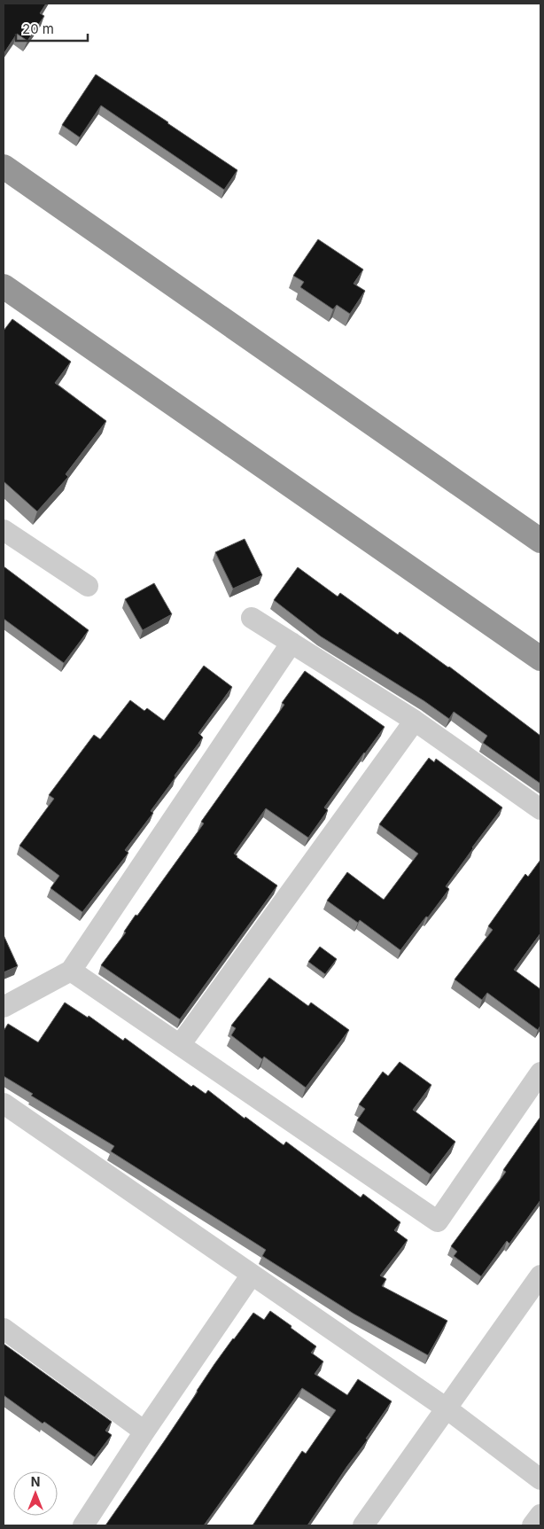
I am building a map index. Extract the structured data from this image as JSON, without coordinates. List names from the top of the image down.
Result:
{
  "scale_bar": "20 m",
  "north": "top"
}
